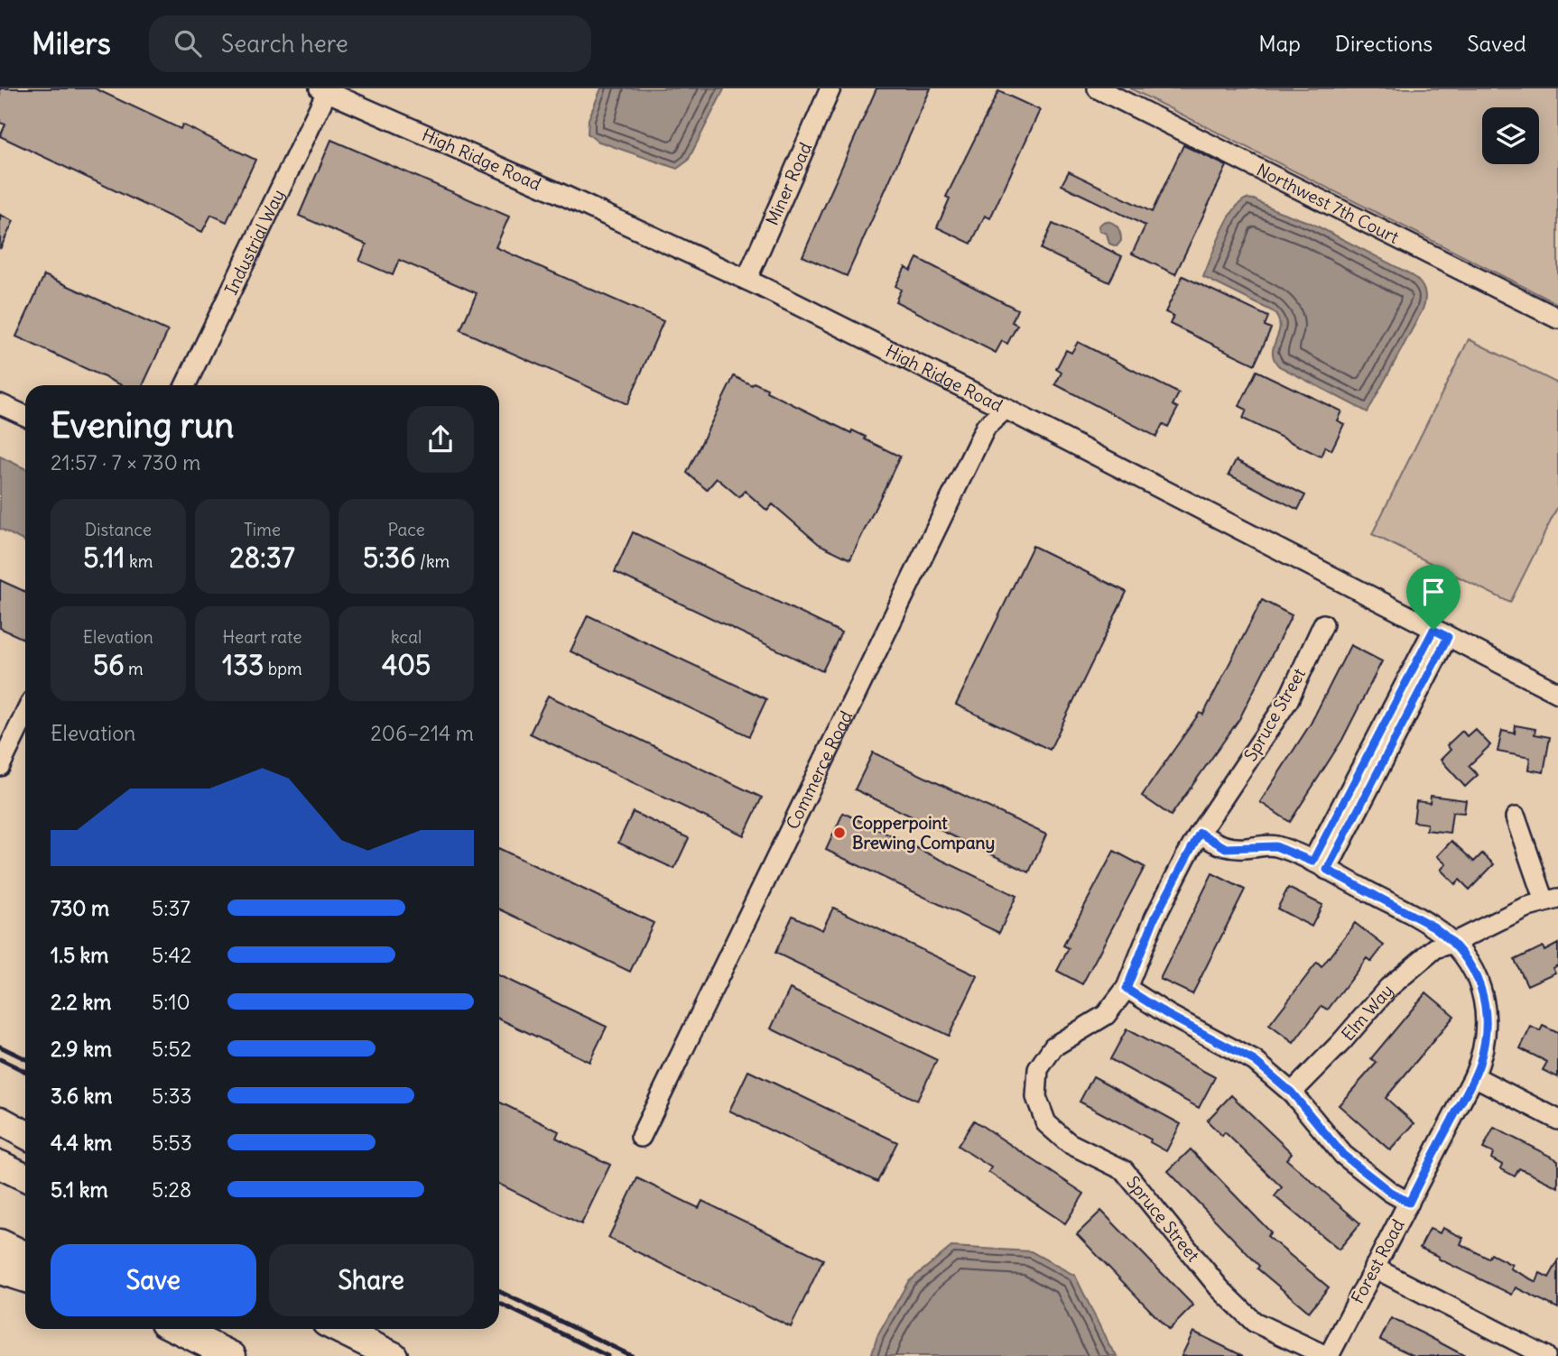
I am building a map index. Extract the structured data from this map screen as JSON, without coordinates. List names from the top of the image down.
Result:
{
  "streets": {
    "street": [
      "High Ridge Road",
      "Miner Road",
      "Northwest 7th Court",
      "Industrial Way",
      "Spruce Street",
      "Commerce Road",
      "Elm Way",
      "Forest Road"
    ]
  },
  "crossings": [
    ["High Ridge Road", "Miner Road"],
    ["High Ridge Road", "Industrial Way"],
    ["High Ridge Road", "Commerce Road"],
    ["Spruce Street", "Forest Road"],
    ["Elm Way", "Forest Road"]
  ],
  "places": ["Copperpoint Brewing Company"],
  "page": {
    "header": "Milers",
    "search": "Search here",
    "nav": ["Map", "Directions", "Saved"],
    "heading": ["Evening run", "21:57 · 7 × 730 m"],
    "stats": [
      ["Distance", "5.11 km"],
      ["Time", "28:37"],
      ["Pace", "5:36 /km"],
      ["Elevation", "56 m"],
      ["Heart rate", "133 bpm"],
      ["kcal", "405"]
    ],
    "chart": ["Elevation", "206–214 m"],
    "list": [
      {
        "name": "730 m",
        "note": "5:37"
      },
      {
        "name": "1.5 km",
        "note": "5:42"
      },
      {
        "name": "2.2 km",
        "note": "5:10"
      },
      {
        "name": "2.9 km",
        "note": "5:52"
      },
      {
        "name": "3.6 km",
        "note": "5:33"
      },
      {
        "name": "4.4 km",
        "note": "5:53"
      },
      {
        "name": "5.1 km",
        "note": "5:28"
      }
    ],
    "buttons": ["Save", "Share"]
  }
}
